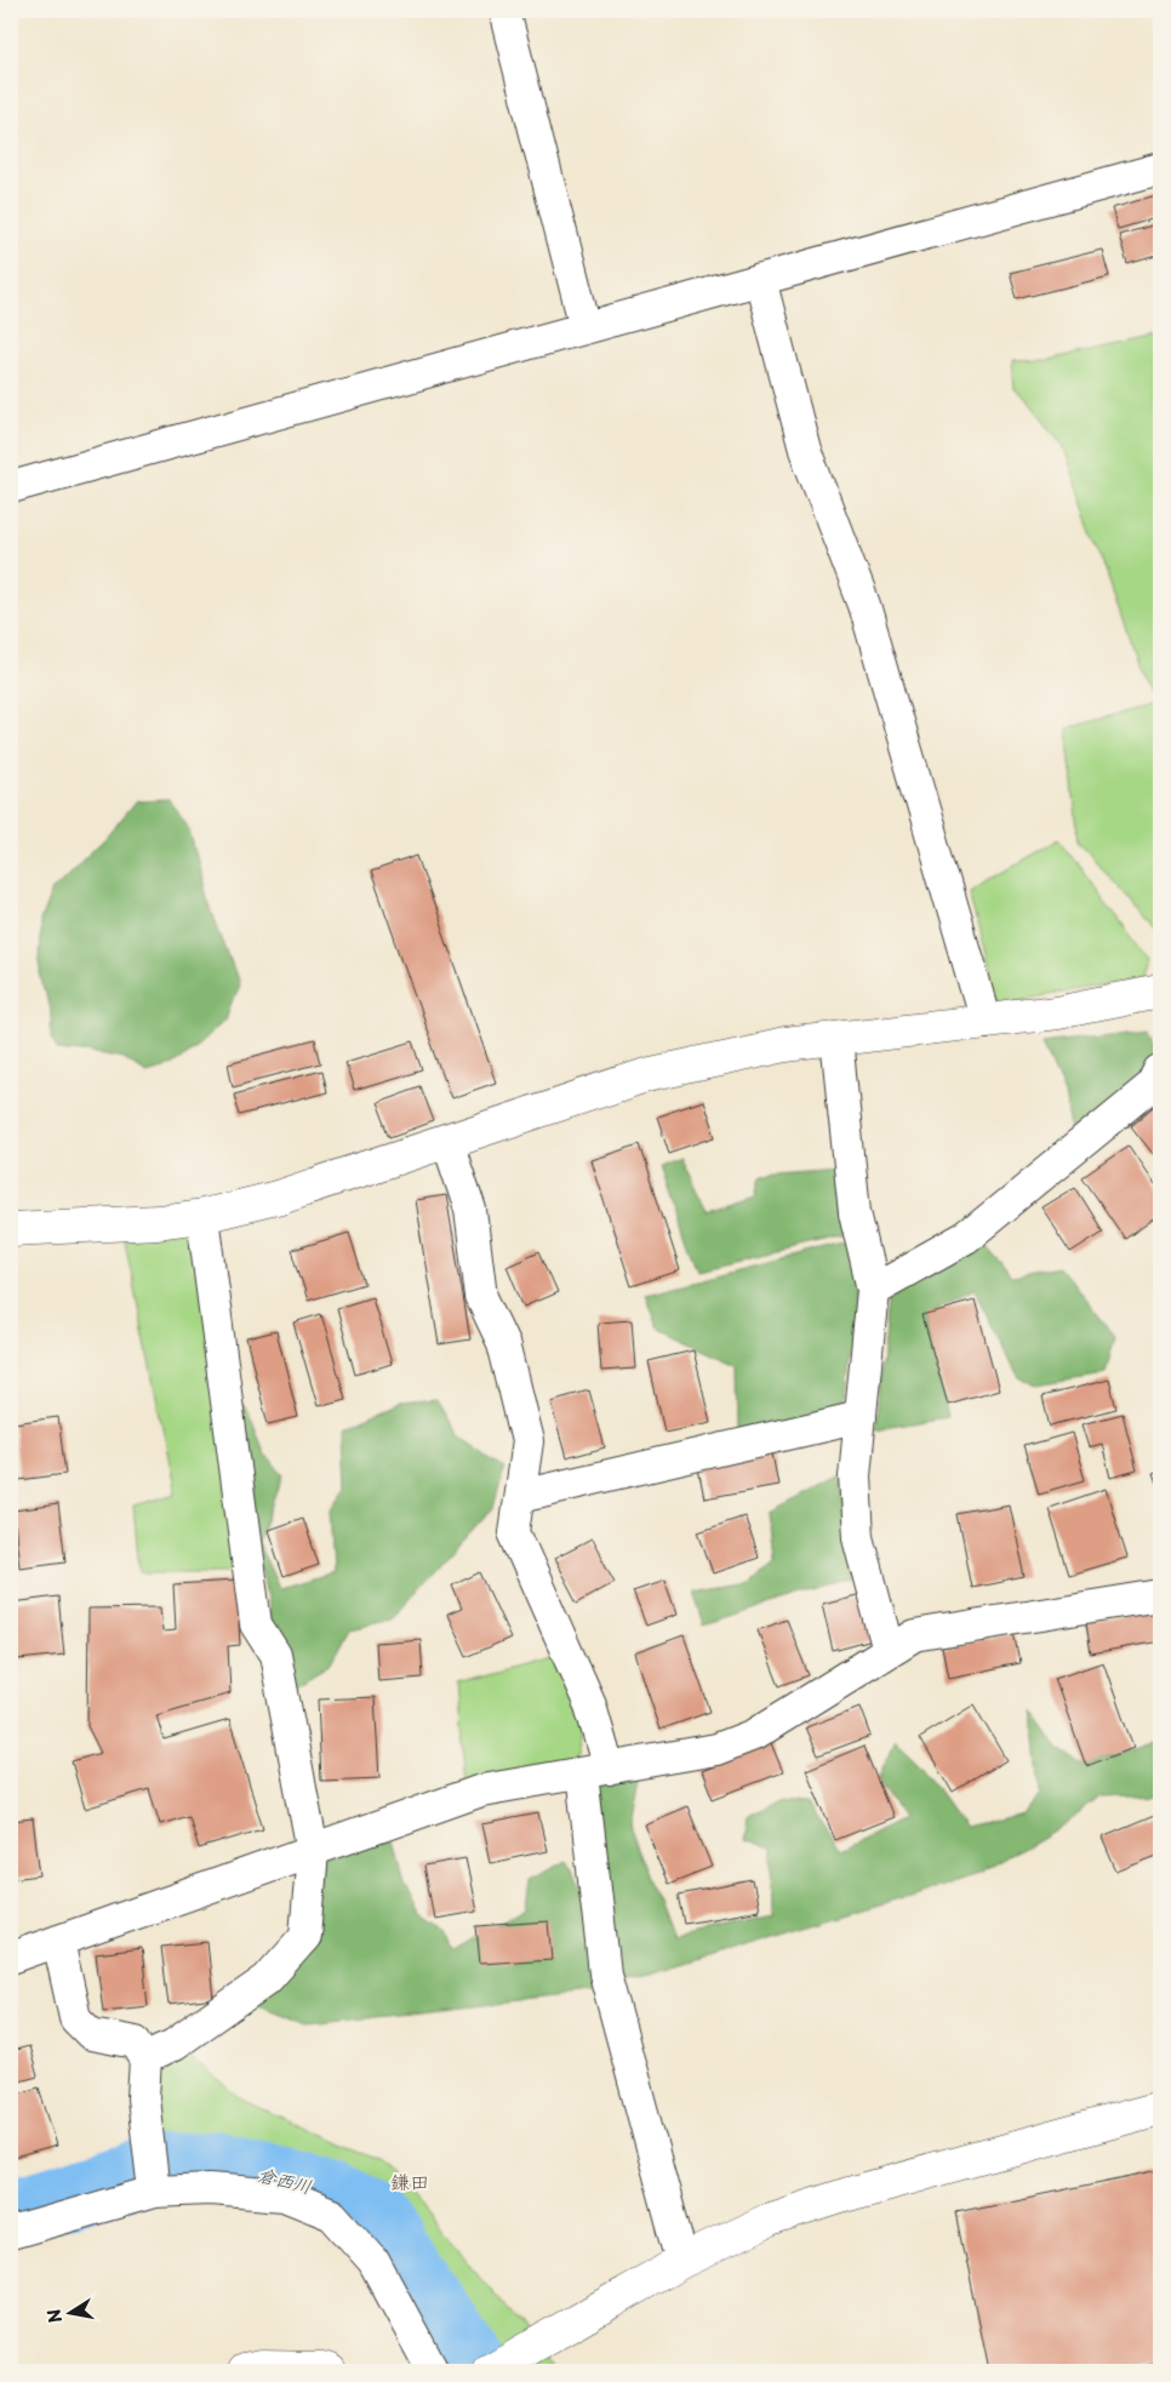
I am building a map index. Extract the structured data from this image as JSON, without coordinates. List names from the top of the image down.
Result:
{
  "districts": ["鎌田"],
  "water": ["倉西川"],
  "north": "left"
}
